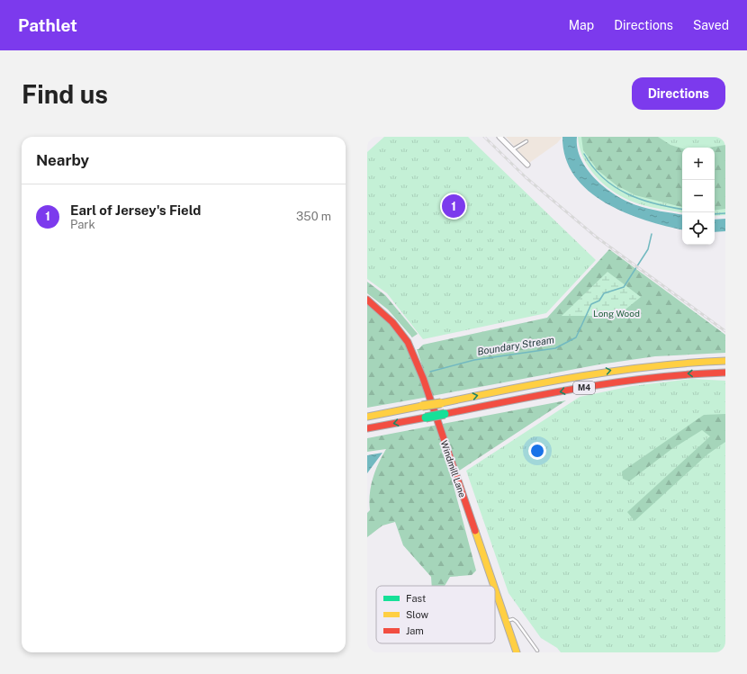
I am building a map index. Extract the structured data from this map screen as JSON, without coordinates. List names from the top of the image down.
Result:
{
  "streets": {
    "main road": ["M4", "Windmill Lane"]
  },
  "water": ["Boundary Stream"],
  "parks": ["Long Wood"],
  "legend": ["Fast", "Slow", "Jam"],
  "page": {
    "header": "Pathlet",
    "nav": ["Map", "Directions", "Saved"],
    "buttons": "Directions",
    "title": "Find us",
    "heading": "Nearby",
    "map_buttons": ["+", "−"],
    "list": [
      {
        "mark": "1",
        "name": "Earl of Jersey's Field",
        "note": "Park",
        "value": "350 m"
      }
    ],
    "pins": "1"
  }
}
